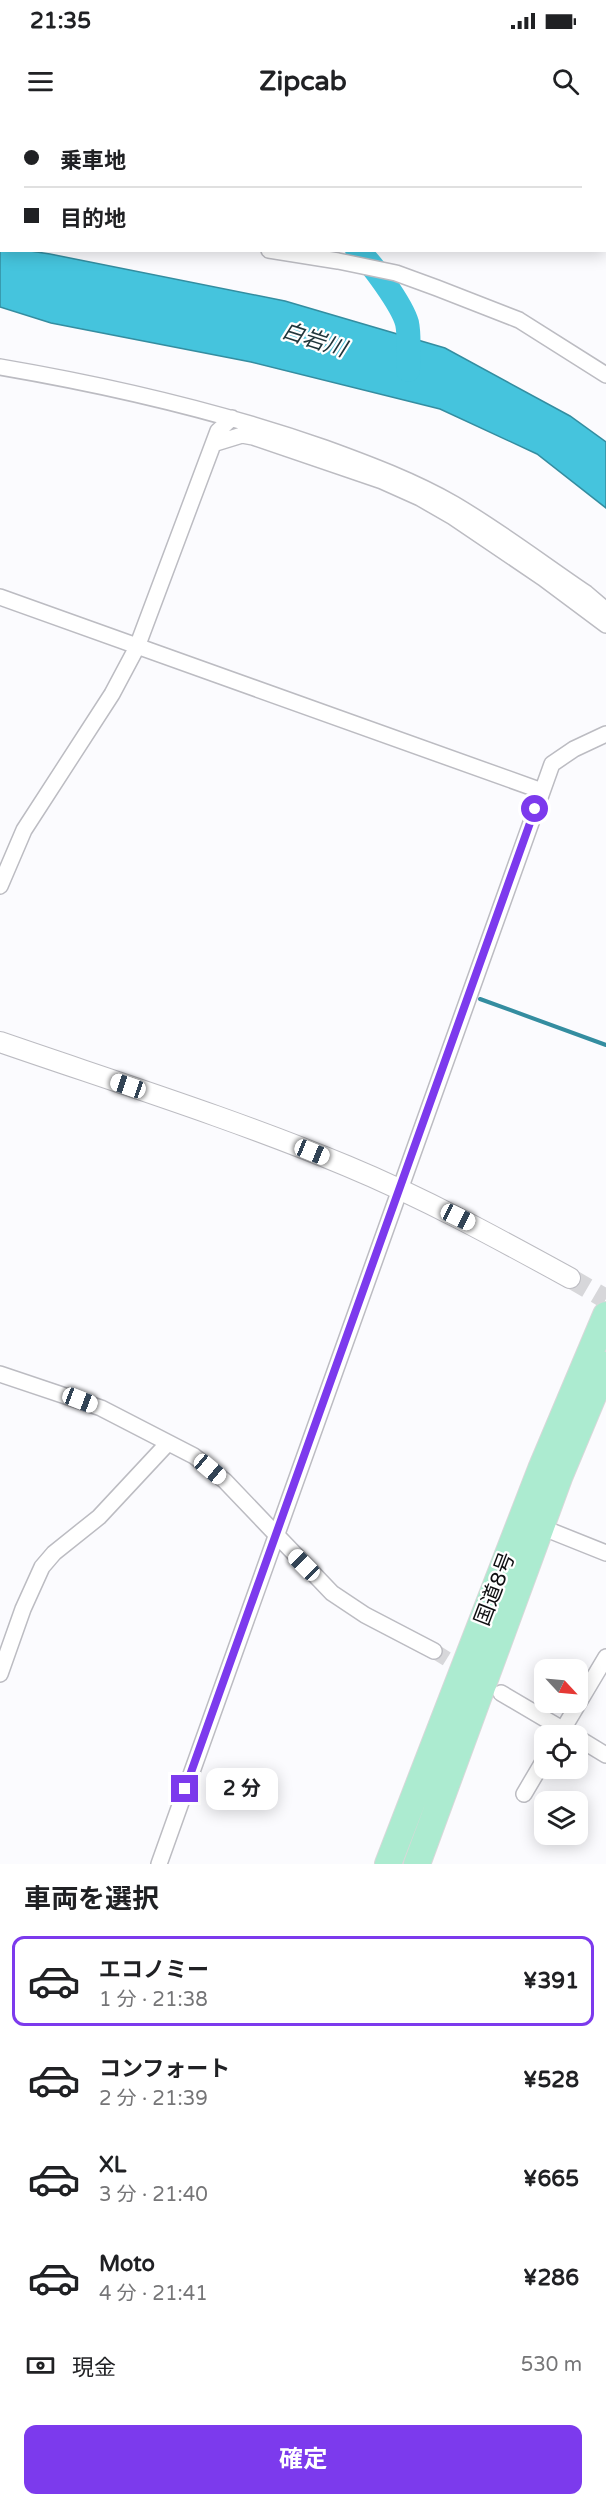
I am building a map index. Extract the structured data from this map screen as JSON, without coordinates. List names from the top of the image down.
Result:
{
  "streets": {
    "highway": ["国道8号"]
  },
  "water": ["白岩川"],
  "north": "bottom right",
  "page": {
    "status": "21:35",
    "header": "Zipcab",
    "banner": ["乗車地", "目的地"],
    "bubble": "2 分",
    "heading": "車両を選択",
    "list": [
      {
        "name": "エコノミー",
        "note": "1 分 · 21:38",
        "value": "¥391"
      },
      {
        "name": "コンフォート",
        "note": "2 分 · 21:39",
        "value": "¥528"
      },
      {
        "name": "XL",
        "note": "3 分 · 21:40",
        "value": "¥665"
      },
      {
        "name": "Moto",
        "note": "4 分 · 21:41",
        "value": "¥286"
      }
    ],
    "pay": ["現金", "530 m"],
    "buttons": "確定"
  }
}
